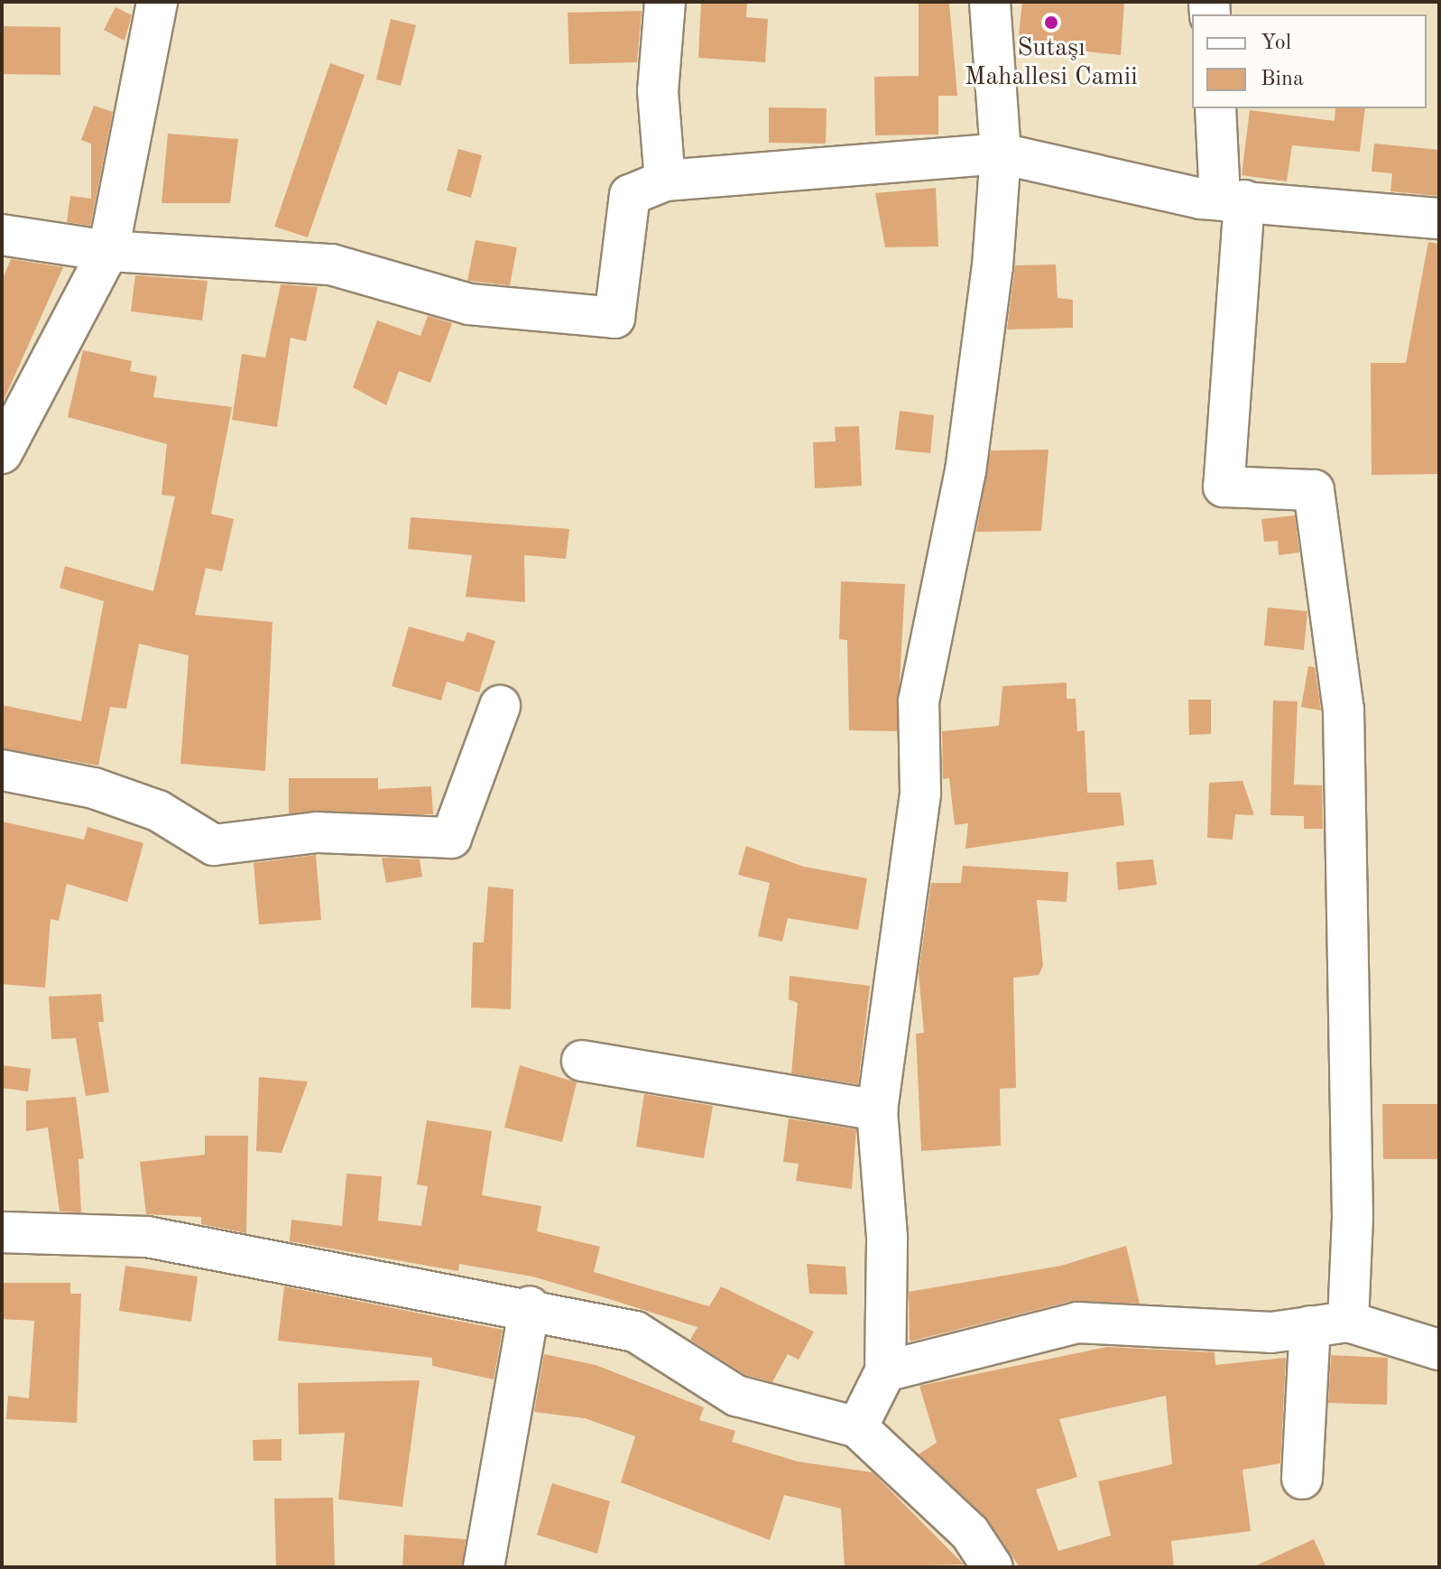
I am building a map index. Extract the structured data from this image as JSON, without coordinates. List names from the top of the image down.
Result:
{
  "places": ["Sutaşı Mahallesi Camii"],
  "legend": ["Yol", "Bina"]
}
